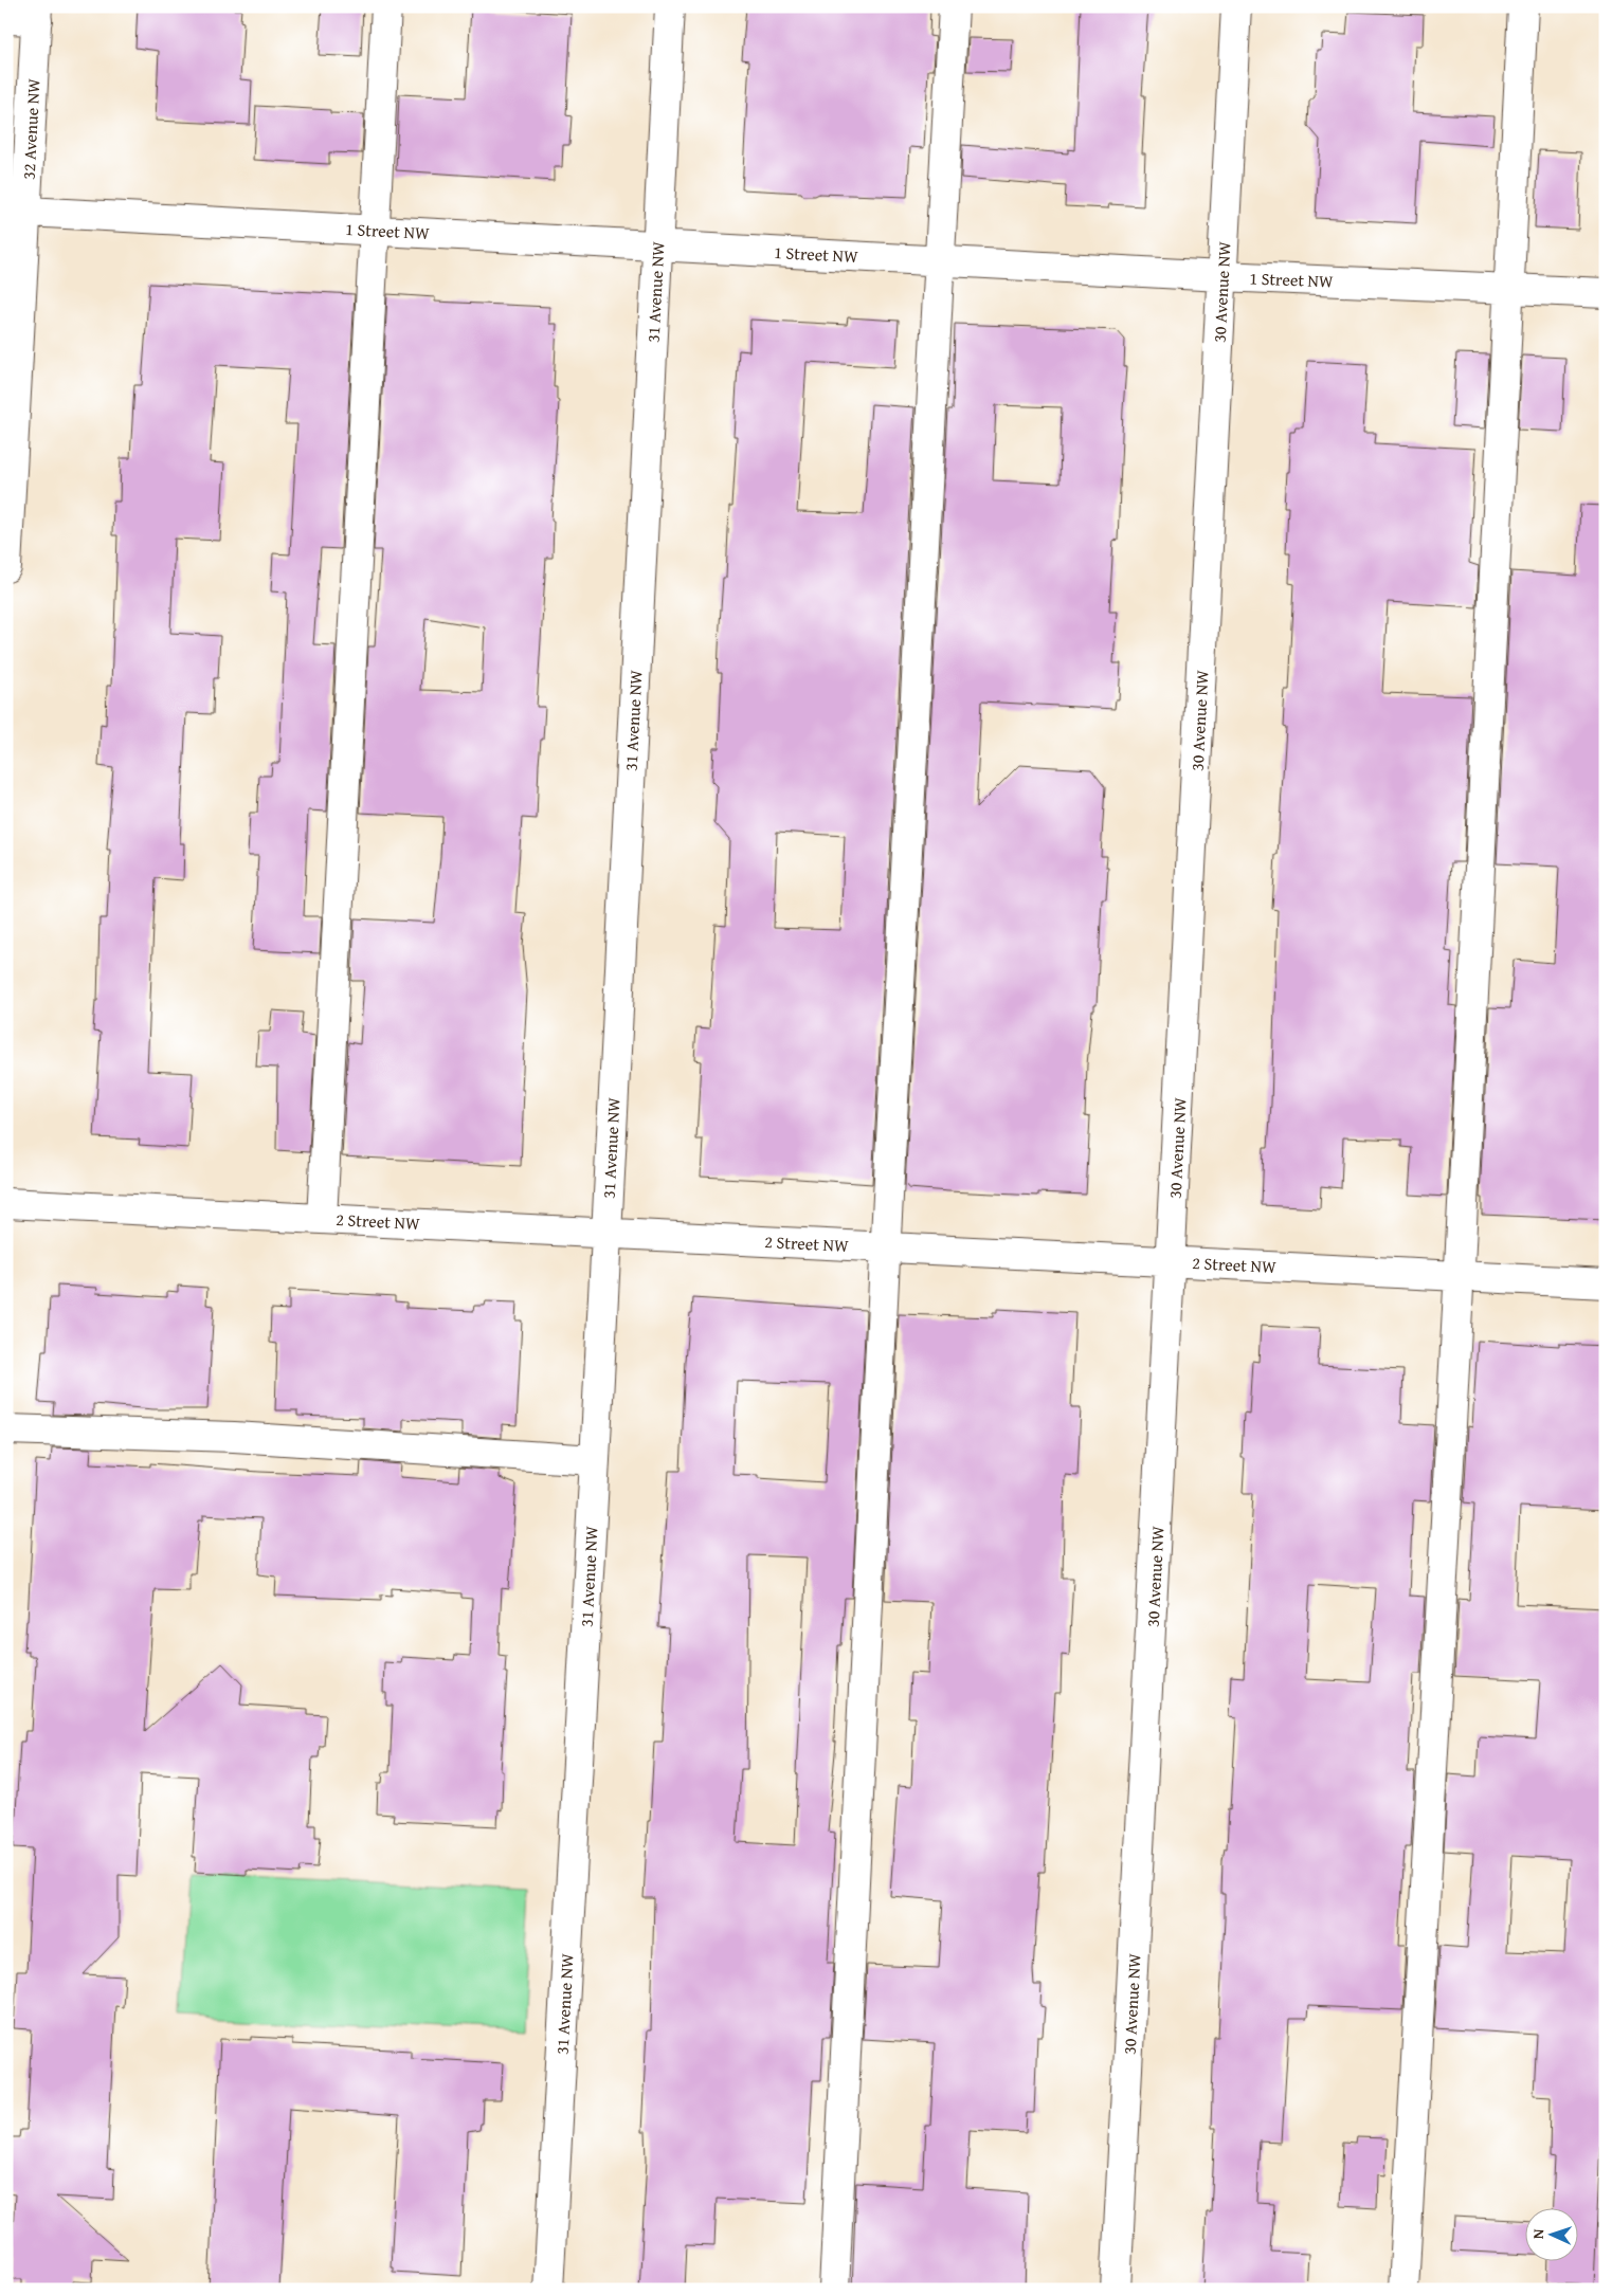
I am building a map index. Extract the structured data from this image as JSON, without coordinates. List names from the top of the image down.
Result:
{
  "streets": {
    "street": [
      "32 Avenue NW",
      "1 Street NW",
      "31 Avenue NW",
      "30 Avenue NW",
      "2 Street NW"
    ]
  },
  "crossings": [
    ["32 Avenue NW", "1 Street NW"],
    ["1 Street NW", "31 Avenue NW"],
    ["1 Street NW", "30 Avenue NW"],
    ["31 Avenue NW", "2 Street NW"],
    ["30 Avenue NW", "2 Street NW"]
  ],
  "north": "left"
}
